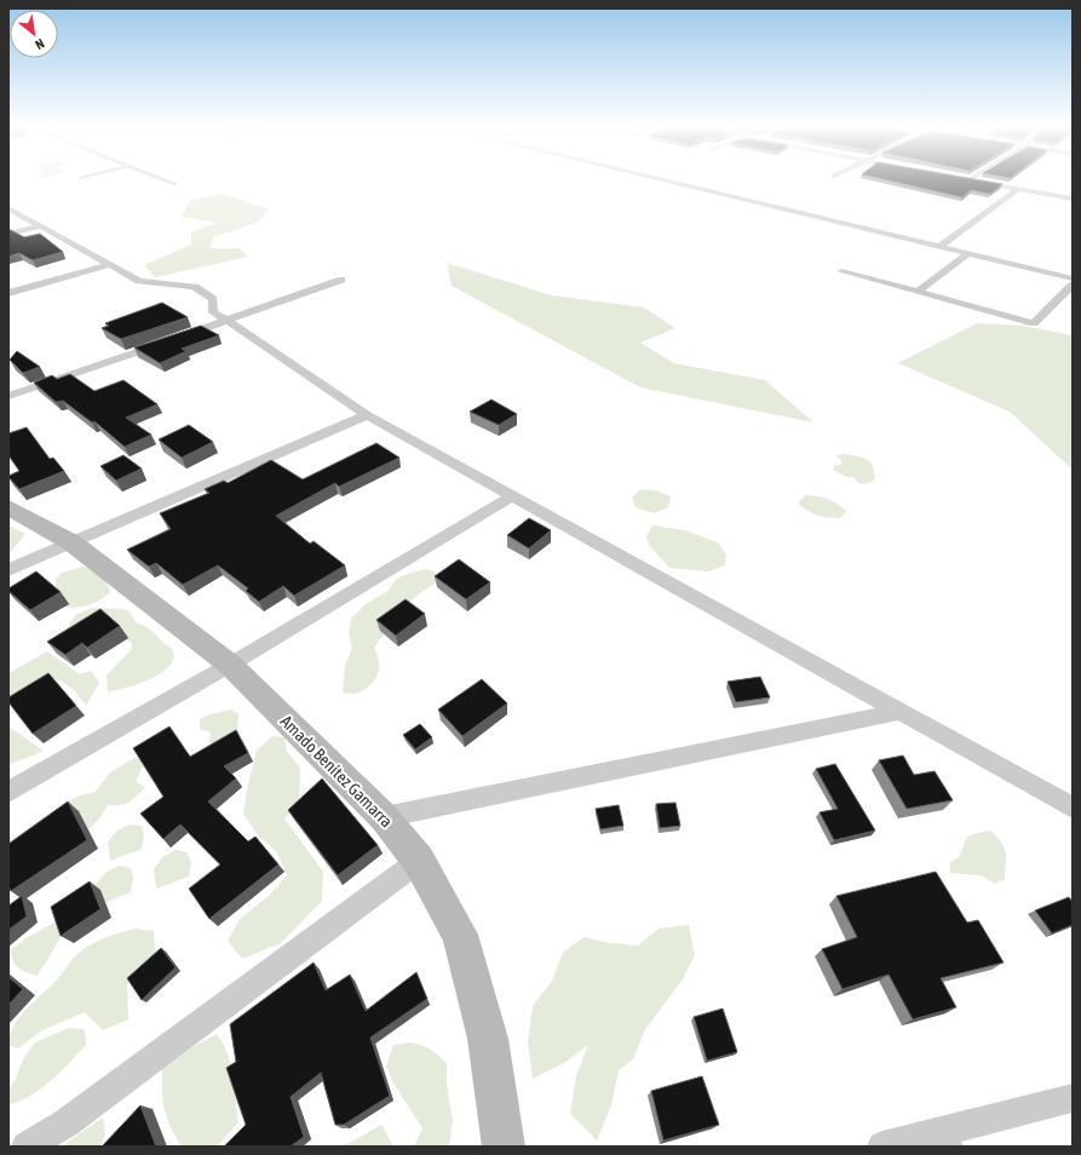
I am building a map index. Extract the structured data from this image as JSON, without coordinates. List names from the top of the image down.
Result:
{
  "streets": {
    "main road": ["Amado Benítez Gamarra"]
  },
  "north": "bottom right"
}
